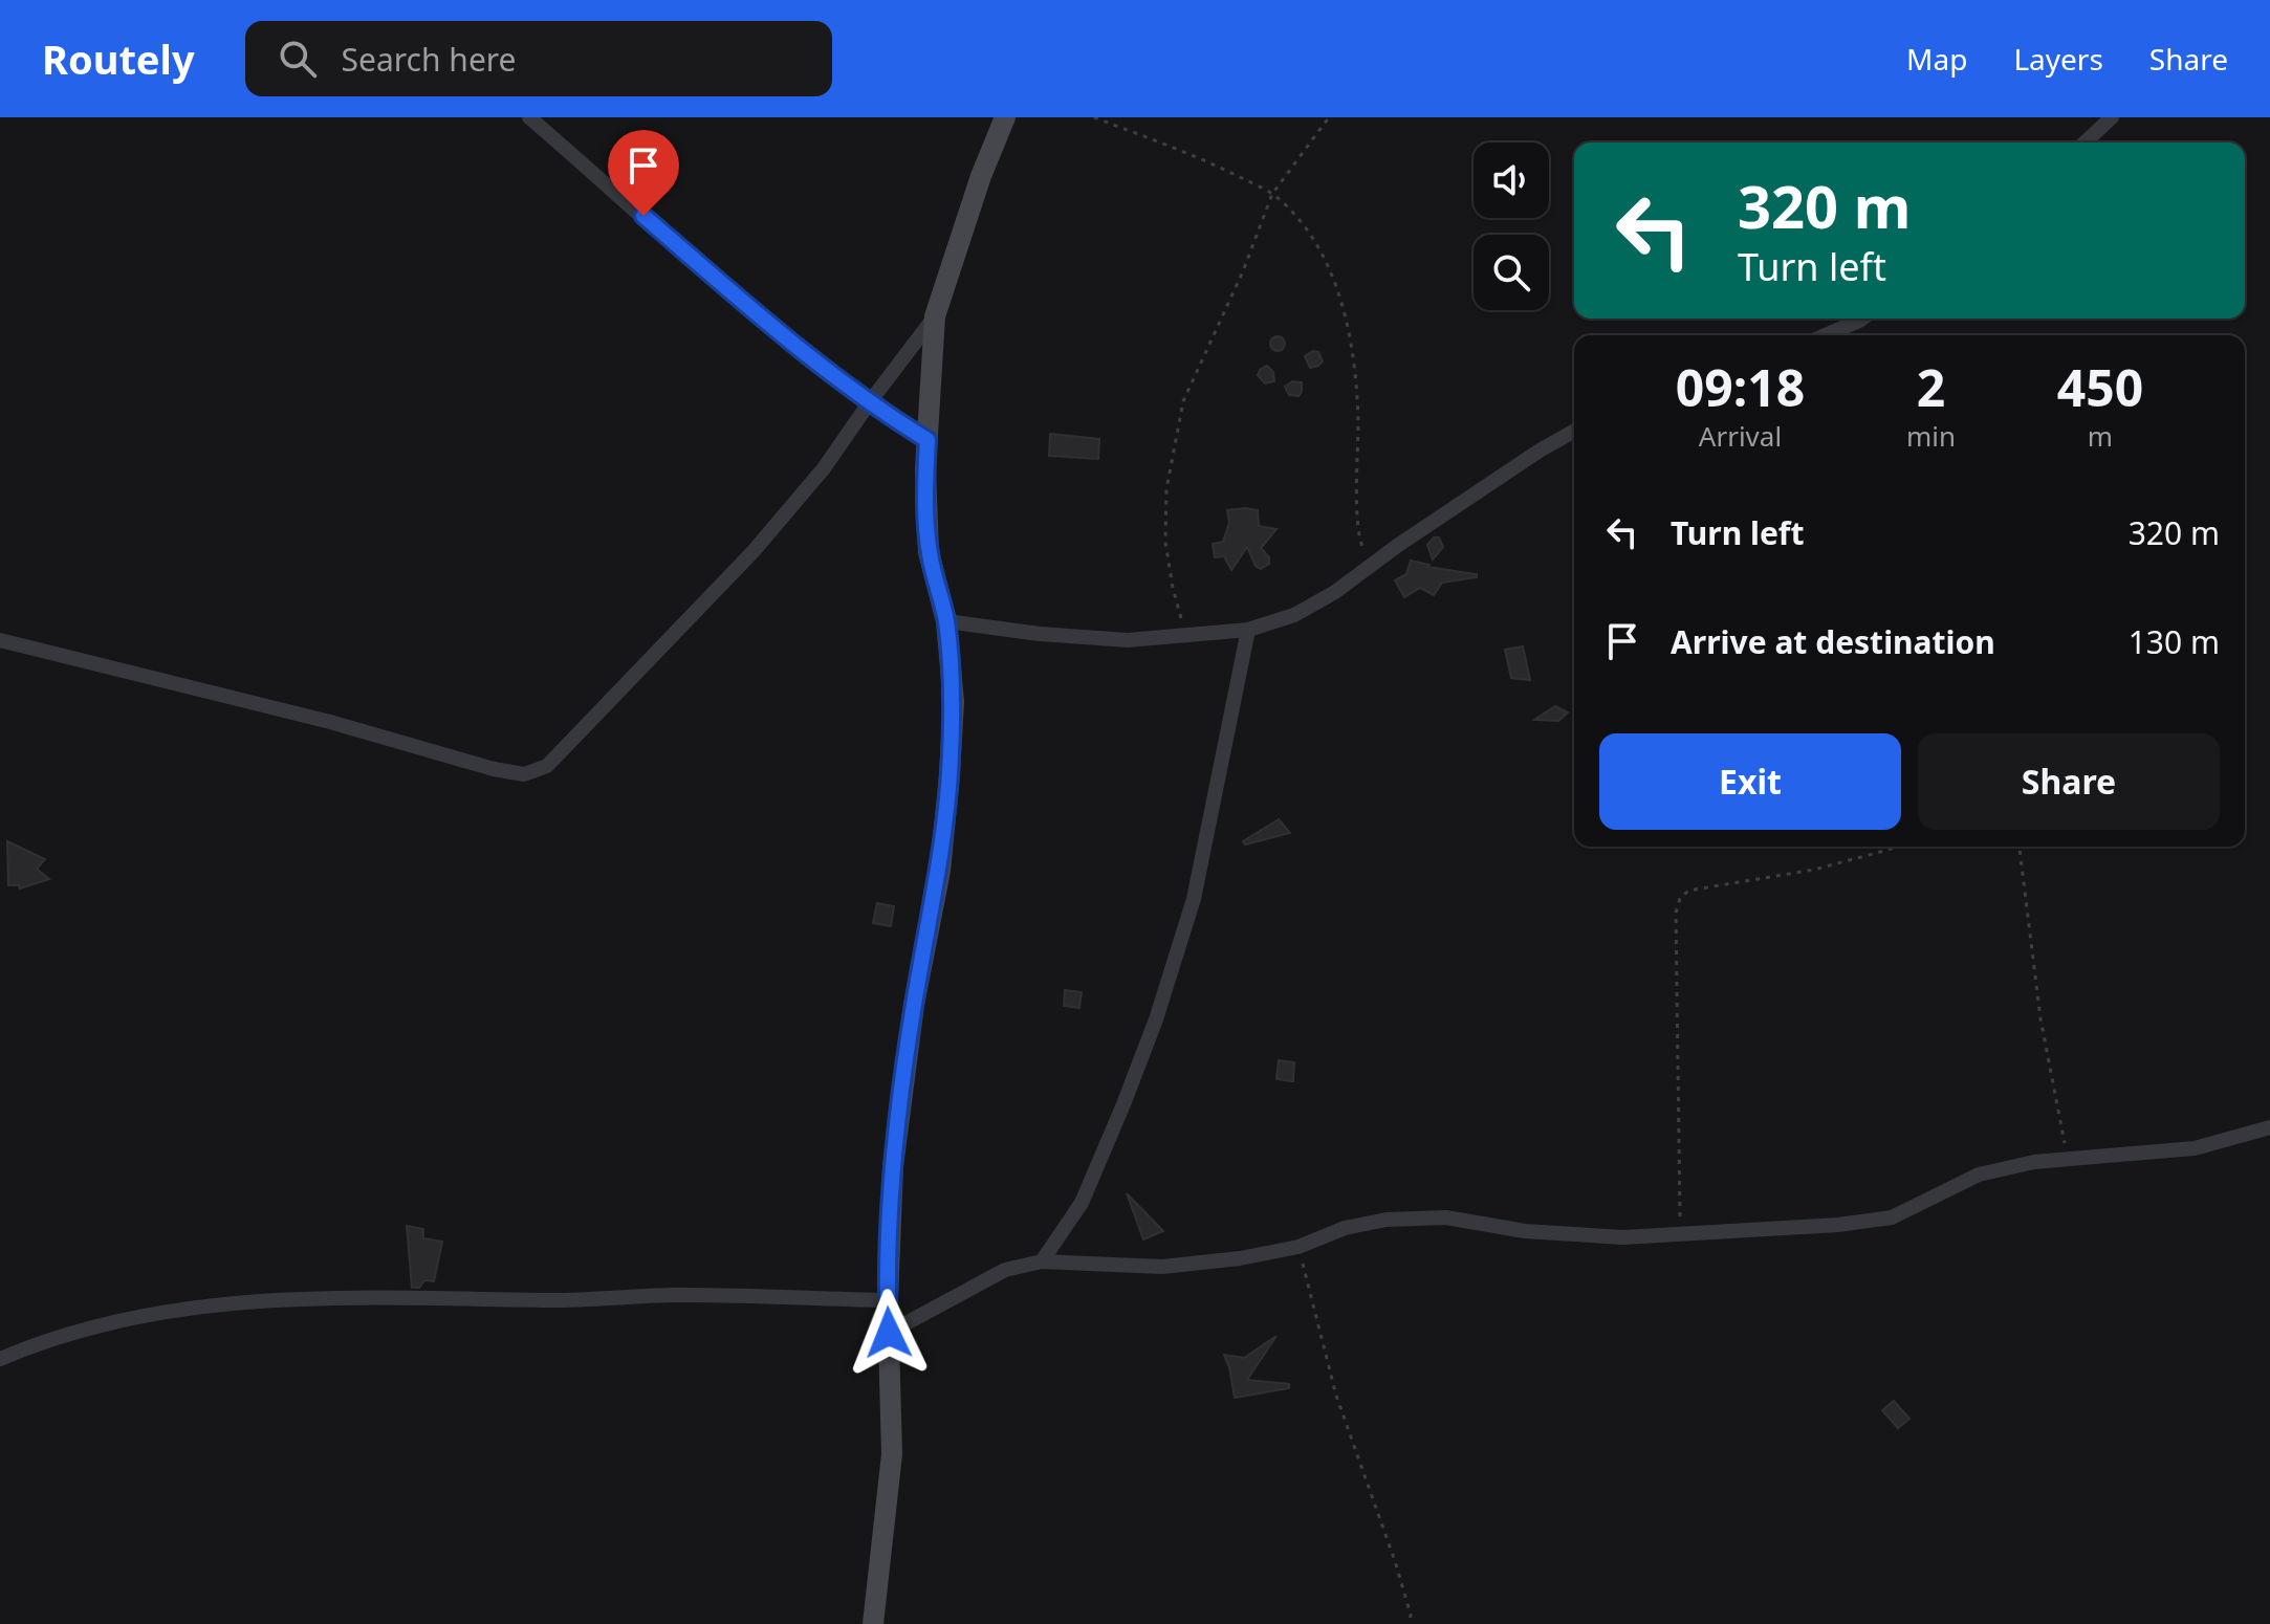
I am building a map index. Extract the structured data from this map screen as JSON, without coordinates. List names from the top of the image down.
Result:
{
  "page": {
    "header": "Routely",
    "search": "Search here",
    "nav": ["Map", "Layers", "Share"],
    "turn": ["320 m", "Turn left"],
    "eta": [
      "09:18",
      "Arrival",
      "2",
      "min",
      "450",
      "m"
    ],
    "list": [
      {
        "name": "Turn left",
        "value": "320 m"
      },
      {
        "name": "Arrive at destination",
        "value": "130 m"
      }
    ],
    "buttons": ["Exit", "Share"]
  }
}
